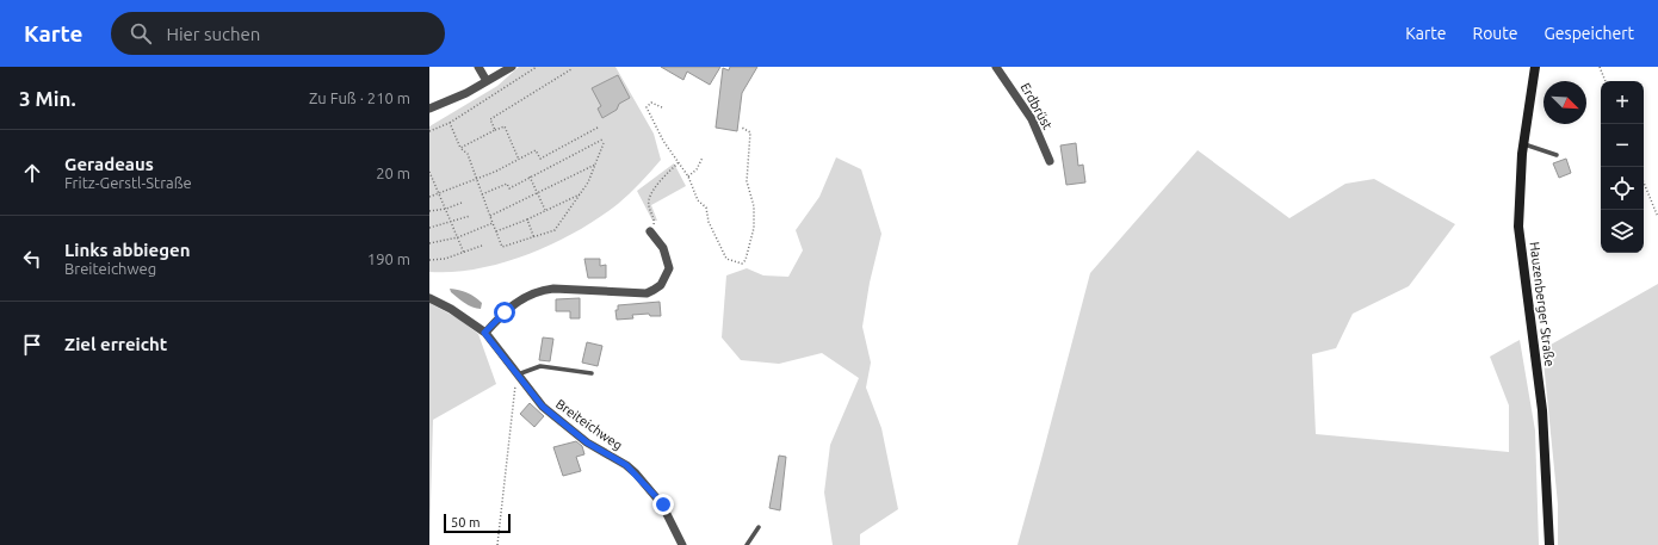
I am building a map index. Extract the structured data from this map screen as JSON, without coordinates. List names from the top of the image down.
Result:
{
  "streets": {
    "main road": ["Hauzenberger Straße"],
    "street": ["Erdbrüst", "Breiteichweg"]
  },
  "scale_bar": "50 m",
  "north": "bottom right",
  "page": {
    "header": "Karte",
    "search": "Hier suchen",
    "nav": ["Karte", "Route", "Gespeichert"],
    "heading": ["3 Min.", "Zu Fuß · 210 m"],
    "map_buttons": ["+", "−"],
    "list": [
      ["Geradeaus", "Fritz-Gerstl-Straße", "20 m"],
      ["Links abbiegen", "Breiteichweg", "190 m"],
      "Ziel erreicht"
    ],
    "scale": "50 m"
  }
}
